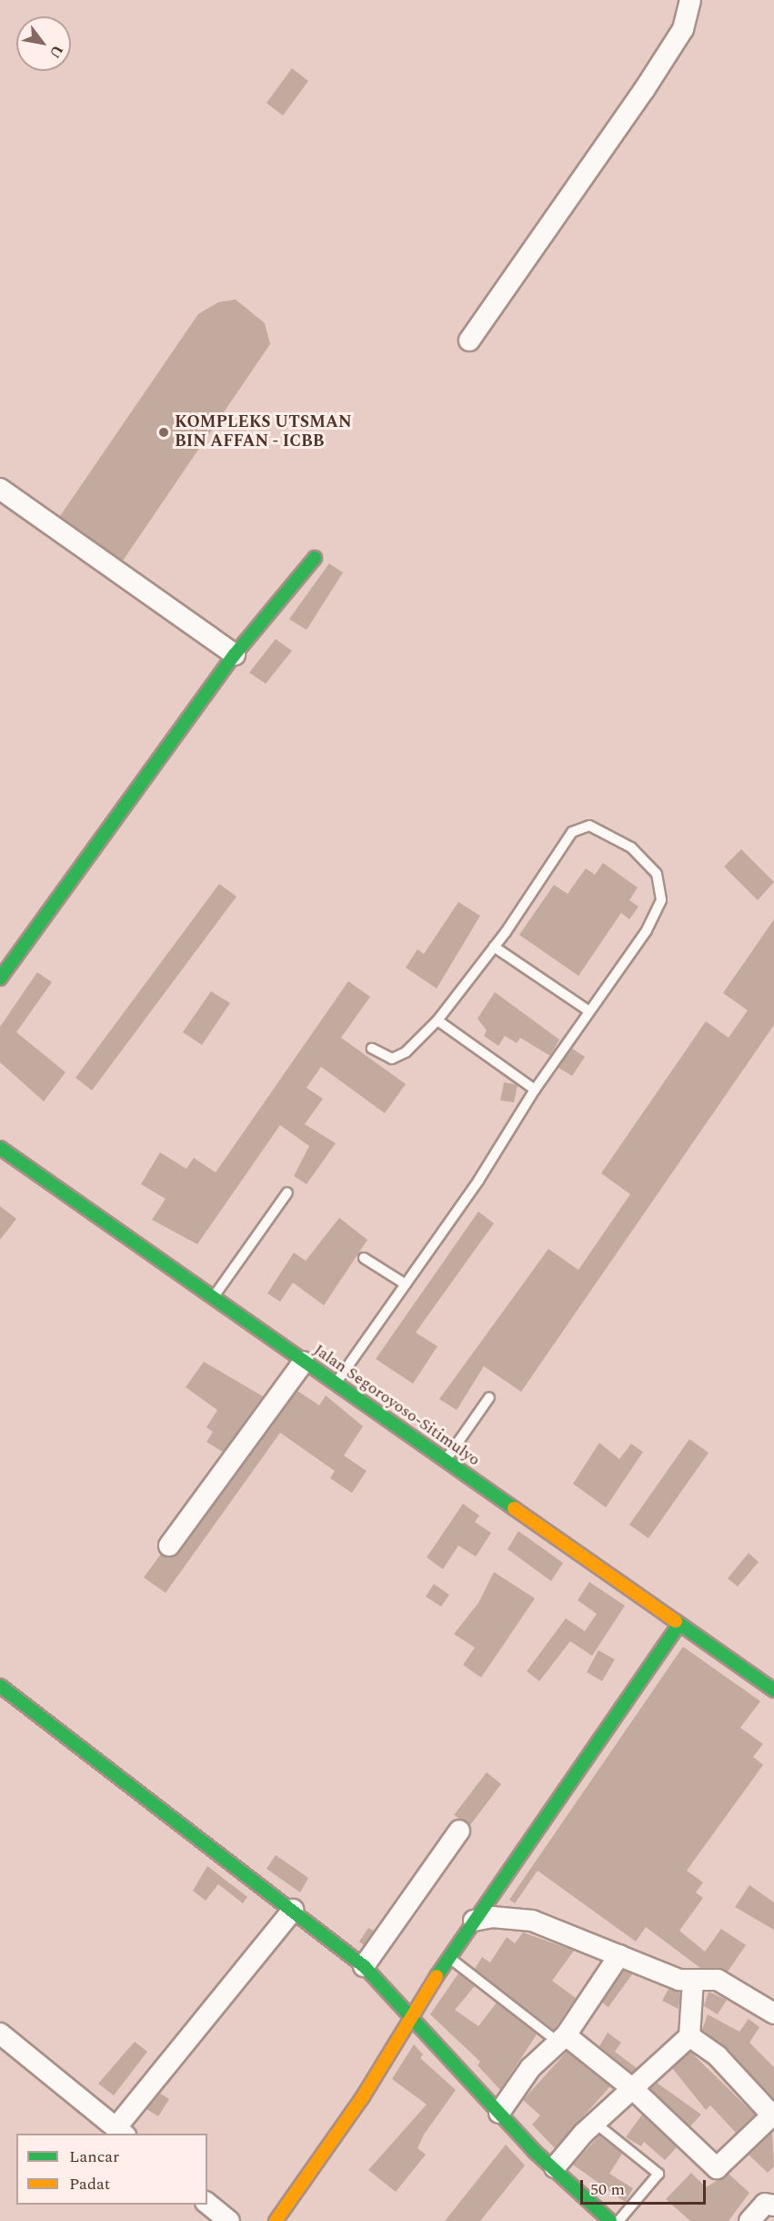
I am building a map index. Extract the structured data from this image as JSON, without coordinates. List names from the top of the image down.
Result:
{
  "streets": {
    "street": ["Jalan Segoroyoso-Sitimulyo"]
  },
  "places": ["KOMPLEKS UTSMAN BIN AFFAN - ICBB"],
  "legend": ["Lancar", "Padat"],
  "scale_bar": "50 m",
  "north": "bottom right"
}
